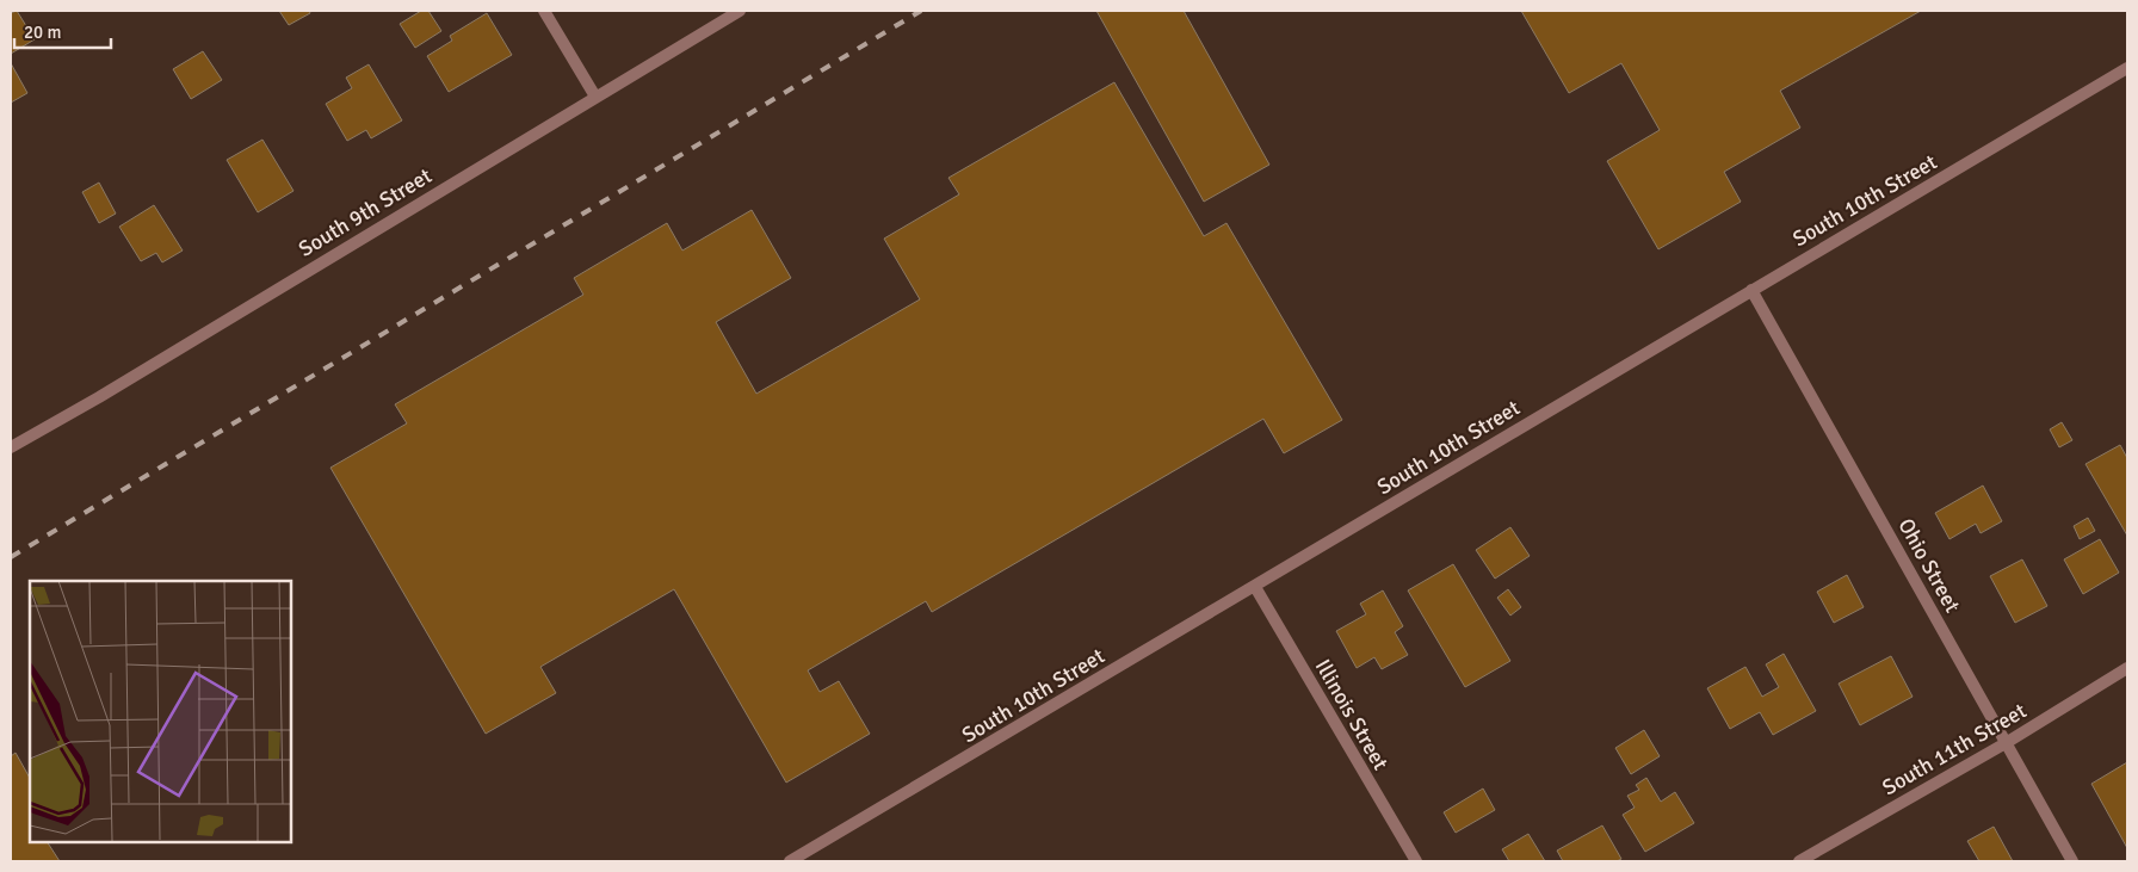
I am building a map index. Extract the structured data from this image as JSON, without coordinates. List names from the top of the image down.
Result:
{
  "streets": {
    "street": [
      "South 10th Street",
      "South 9th Street",
      "Ohio Street",
      "Illinois Street",
      "South 11th Street"
    ]
  },
  "crossings": [
    ["South 10th Street", "Ohio Street"],
    ["South 10th Street", "Illinois Street"],
    ["Ohio Street", "South 11th Street"]
  ],
  "scale_bar": "20 m"
}
